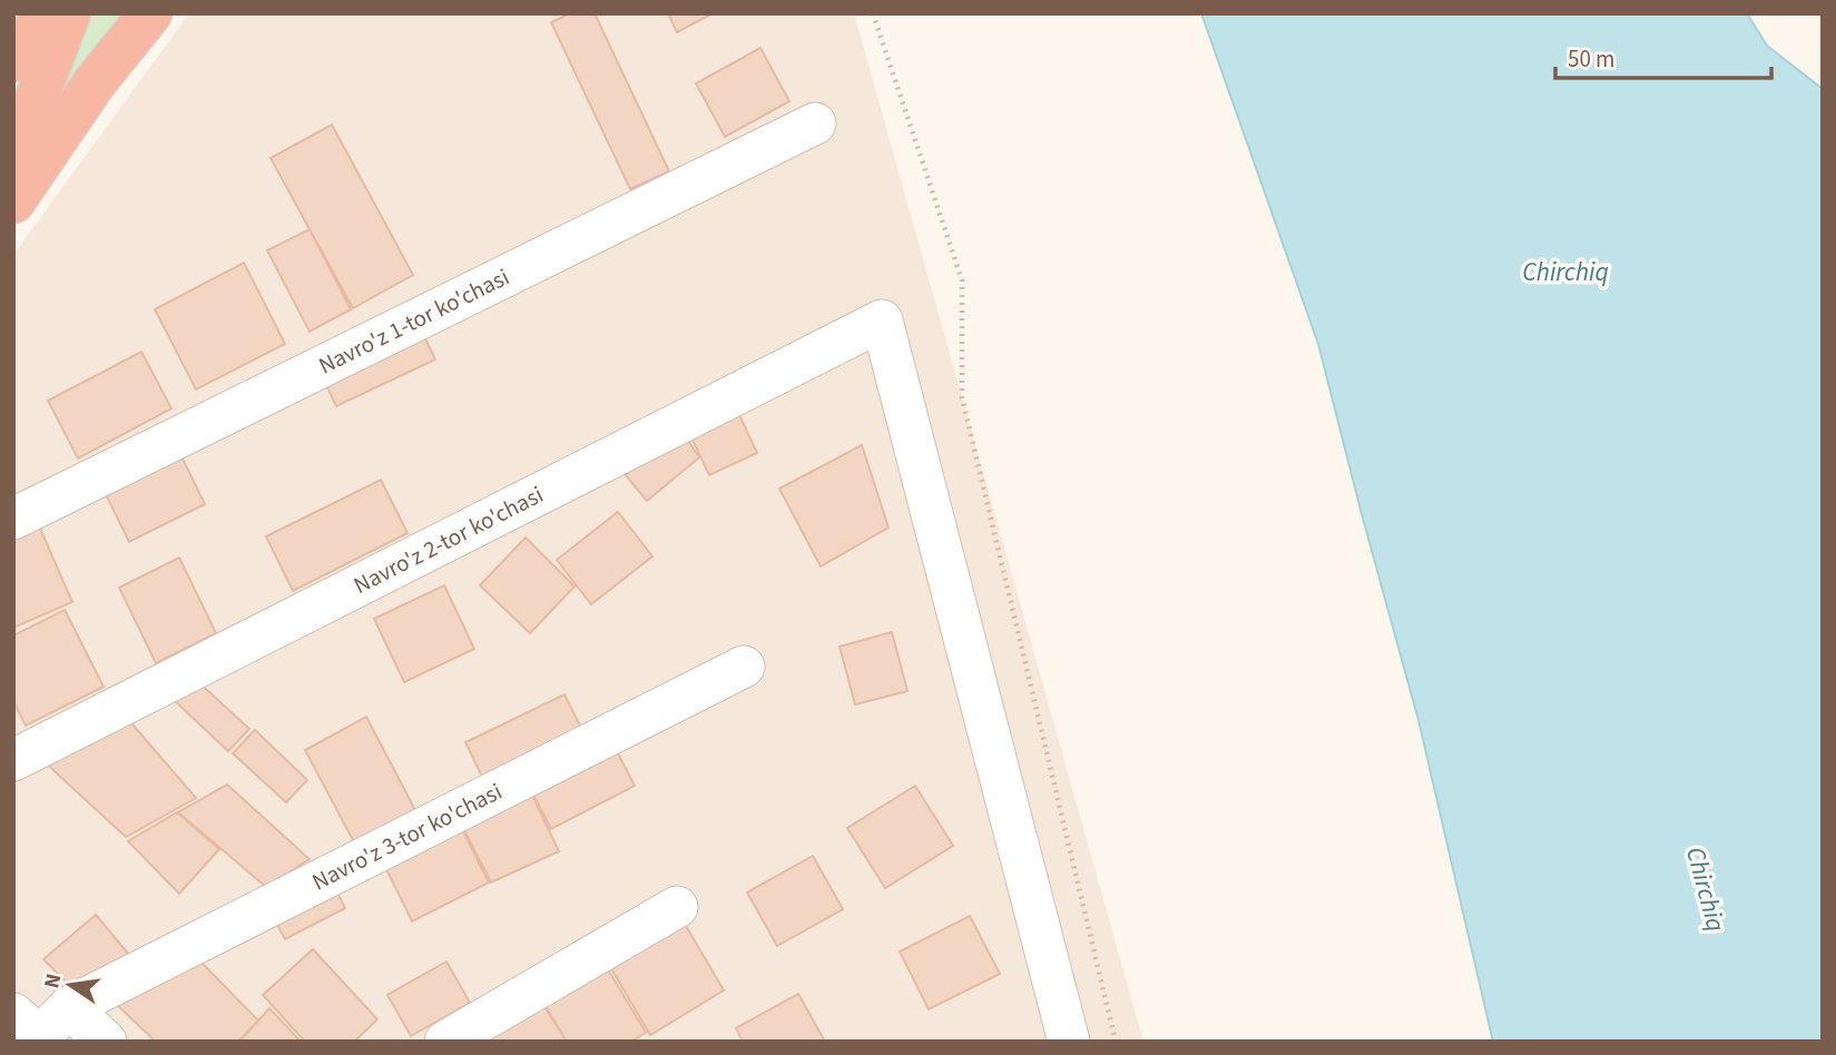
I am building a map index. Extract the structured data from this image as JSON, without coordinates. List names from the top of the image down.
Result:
{
  "streets": {
    "street": ["Navro'z 1-tor ko'chasi", "Navro'z 2-tor ko'chasi", "Navro'z 3-tor ko'chasi"]
  },
  "water": ["Chirchiq"],
  "scale_bar": "50 m",
  "north": "left"
}
